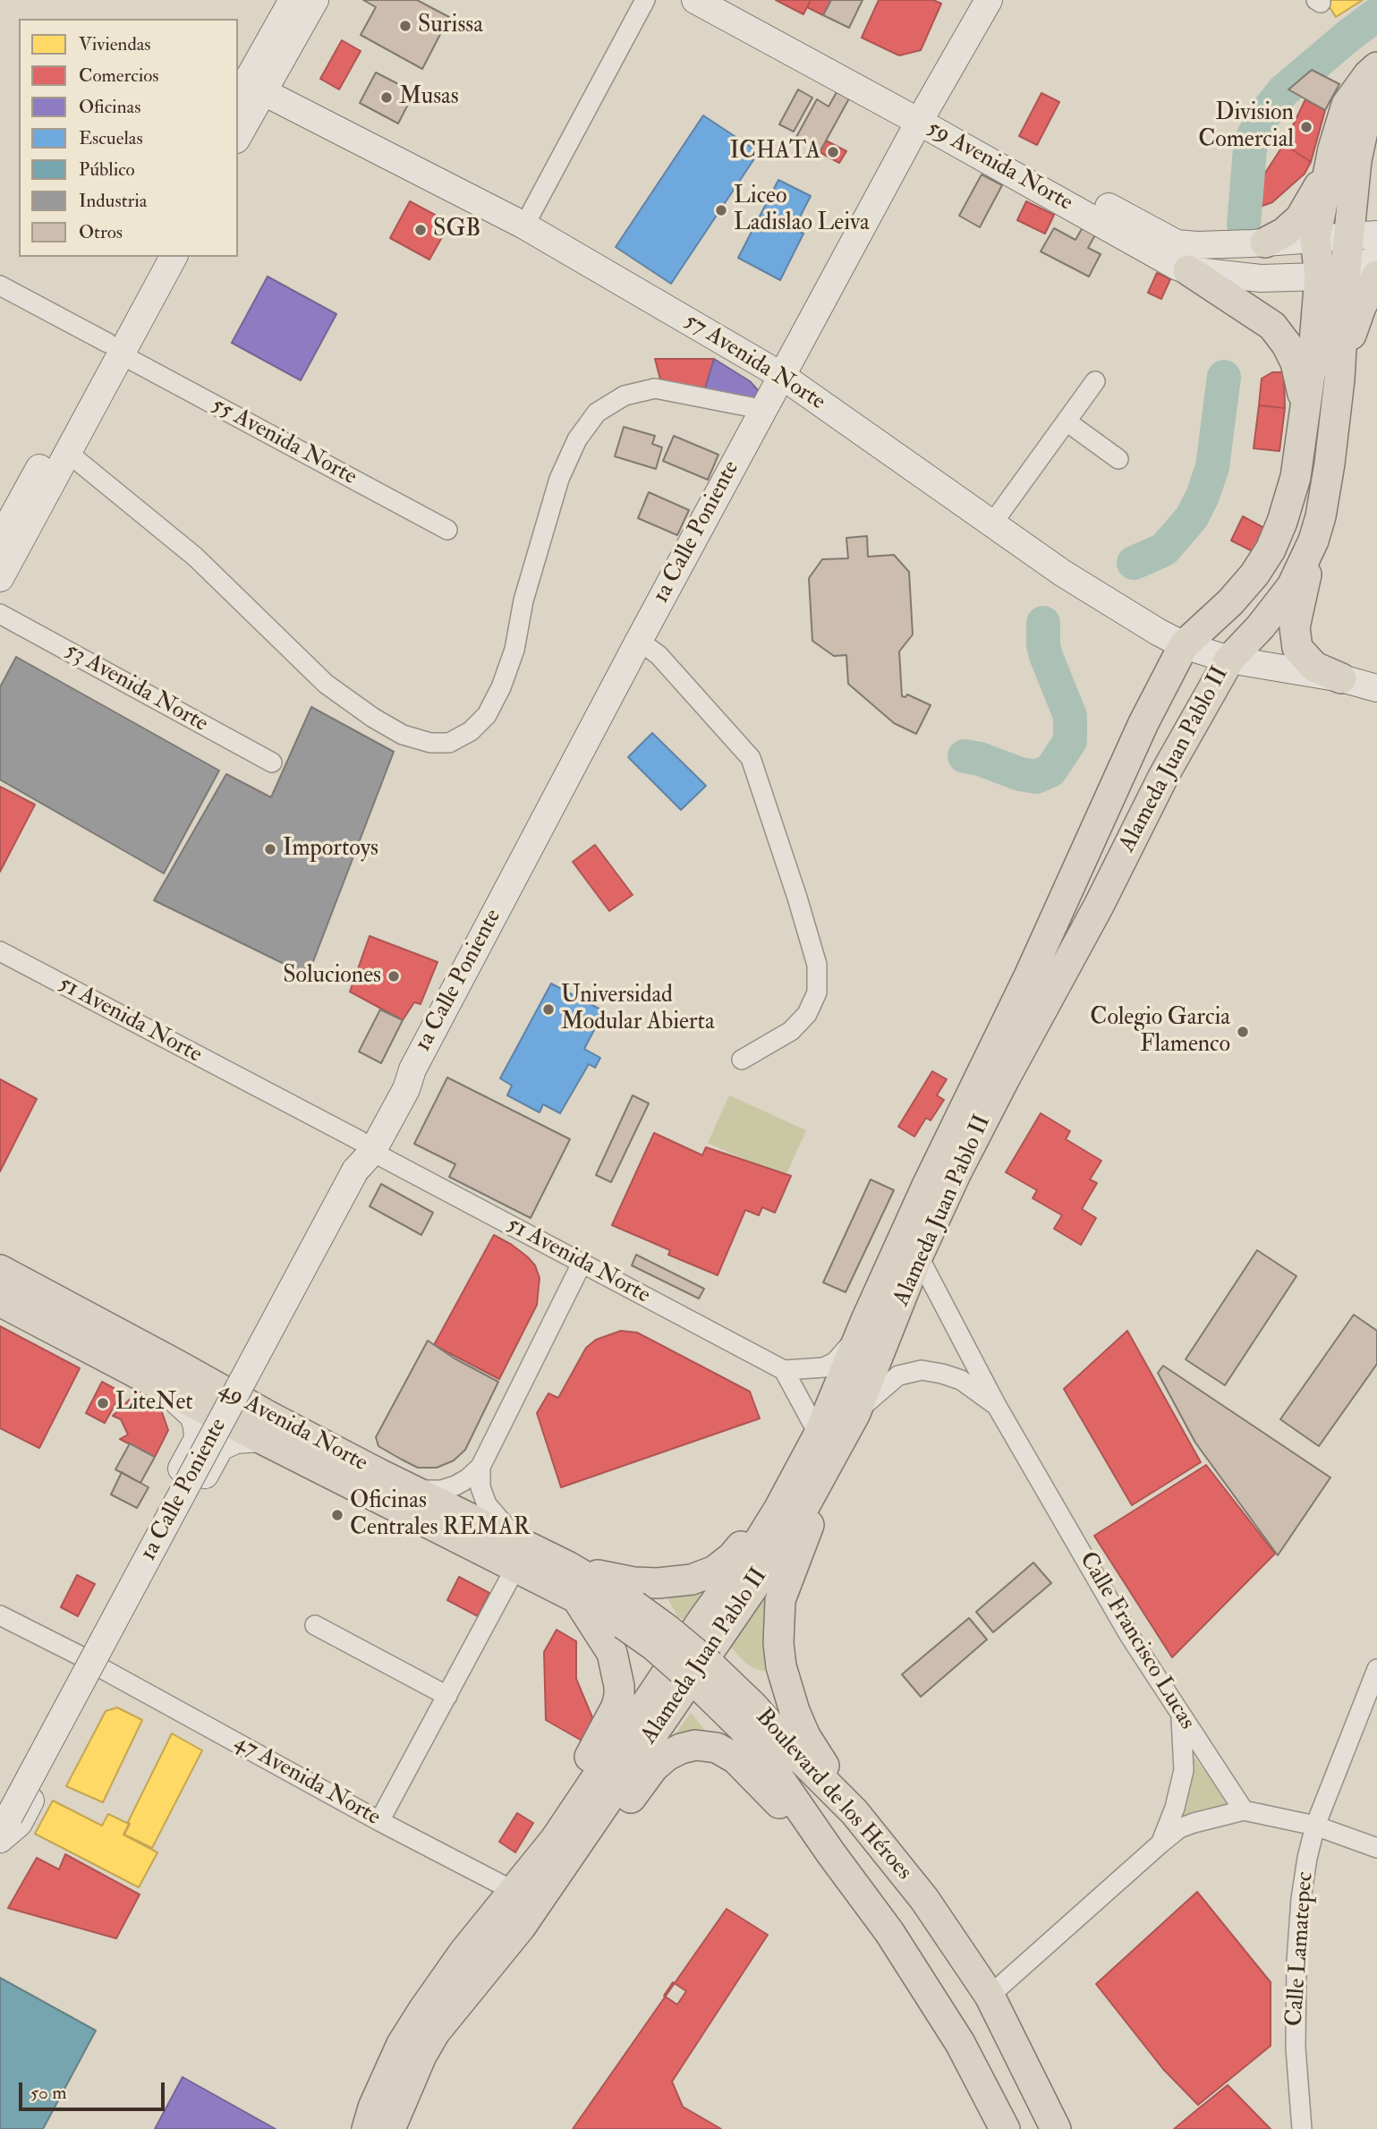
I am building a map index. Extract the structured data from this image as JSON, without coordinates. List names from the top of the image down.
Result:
{
  "streets": {
    "main road": ["Alameda Juan Pablo II", "49 Avenida Norte", "Boulevard de los Héroes"],
    "street": [
      "59 Avenida Norte",
      "57 Avenida Norte",
      "55 Avenida Norte",
      "1a Calle Poniente",
      "53 Avenida Norte",
      "51 Avenida Norte",
      "Calle Francisco Lucas",
      "47 Avenida Norte",
      "Calle Lamatepec"
    ]
  },
  "crossings": [
    ["59 Avenida Norte", "1a Calle Poniente"],
    ["59 Avenida Norte", "Alameda Juan Pablo II"],
    ["57 Avenida Norte", "1a Calle Poniente"],
    ["57 Avenida Norte", "Alameda Juan Pablo II"],
    ["1a Calle Poniente", "51 Avenida Norte"],
    ["1a Calle Poniente", "49 Avenida Norte"],
    ["1a Calle Poniente", "47 Avenida Norte"],
    ["Alameda Juan Pablo II", "Calle Francisco Lucas"],
    ["Alameda Juan Pablo II", "47 Avenida Norte"],
    ["49 Avenida Norte", "Boulevard de los Héroes"]
  ],
  "places": [
    "Surissa",
    "Musas",
    "Division Comercial",
    "ICHATA",
    "Liceo Ladislao Leiva",
    "SGB",
    "Importoys",
    "Soluciones",
    "Universidad Modular Abierta",
    "Colegio Garcia Flamenco",
    "LiteNet",
    "Oficinas Centrales REMAR"
  ],
  "legend": [
    "Viviendas",
    "Comercios",
    "Oficinas",
    "Escuelas",
    "Público",
    "Industria",
    "Otros"
  ],
  "scale_bar": "50 m"
}
